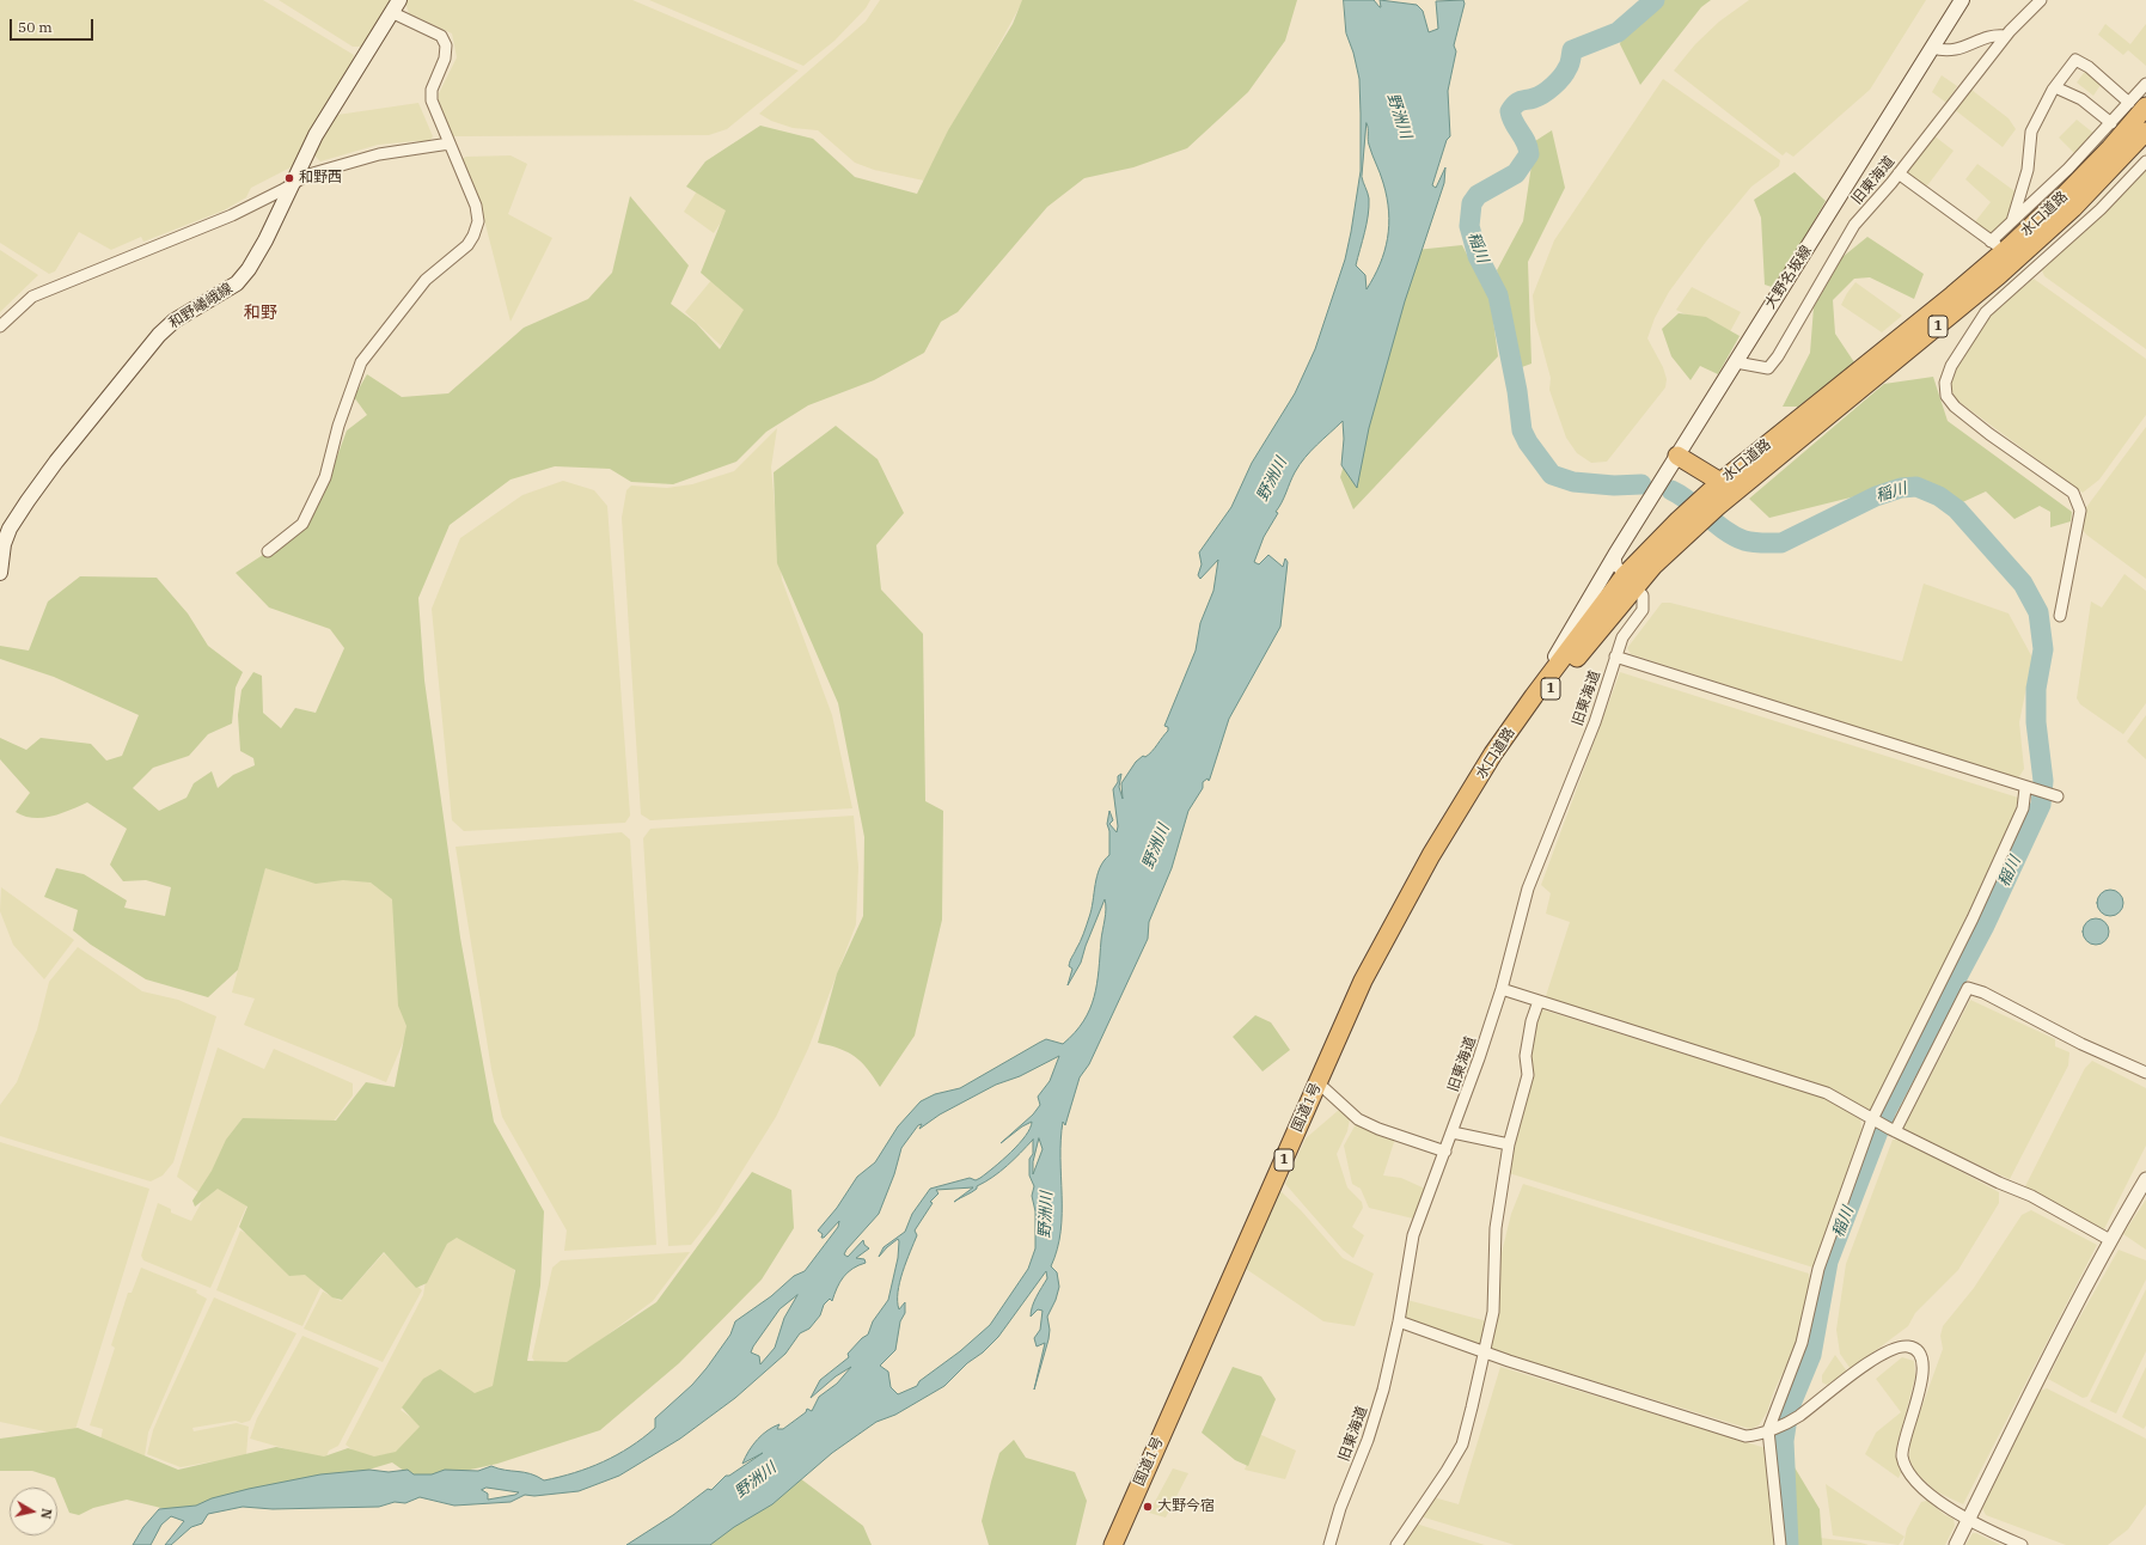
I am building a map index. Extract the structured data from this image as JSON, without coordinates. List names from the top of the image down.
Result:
{
  "streets": {
    "highway": ["水口道路", "1", "国道1号"],
    "main road": ["大野名坂線", "和野嶬峨線"],
    "street": ["旧東海道"]
  },
  "crossings": [
    ["旧東海道", "水口道路"],
    ["旧東海道", "大野名坂線"],
    ["水口道路", "大野名坂線"],
    ["水口道路", "国道1号"]
  ],
  "districts": ["和野"],
  "water": ["野洲川", "稲川"],
  "places": ["和野西", "大野今宿"],
  "scale_bar": "50 m",
  "north": "right"
}
